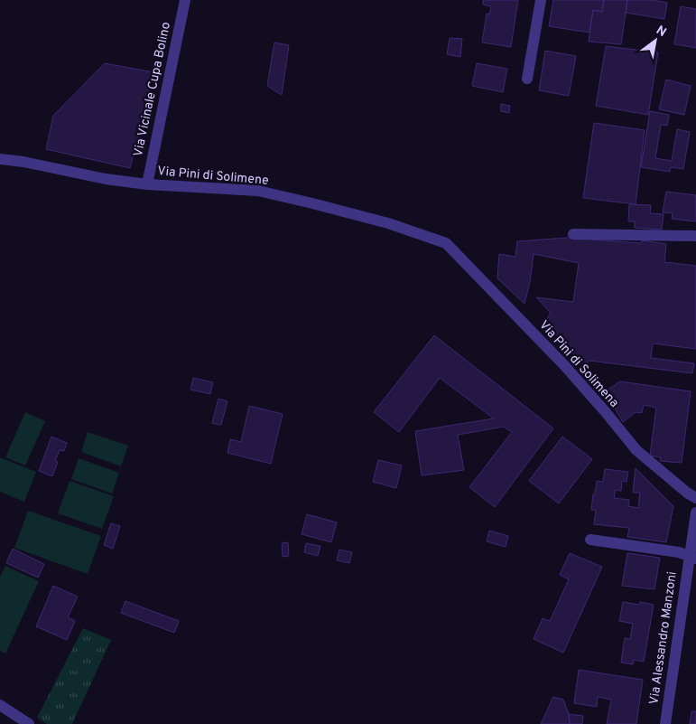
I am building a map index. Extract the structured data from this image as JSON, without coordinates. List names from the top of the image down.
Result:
{
  "streets": {
    "street": [
      "Via Vicinale Cupa Bolino",
      "Via Pini di Solimene",
      "Via Pini di Solimena",
      "Via Alessandro Manzoni"
    ]
  },
  "crossings": [
    ["Via Vicinale Cupa Bolino", "Via Pini di Solimene"],
    ["Via Pini di Solimene", "Via Pini di Solimena"]
  ],
  "north": "top right"
}
